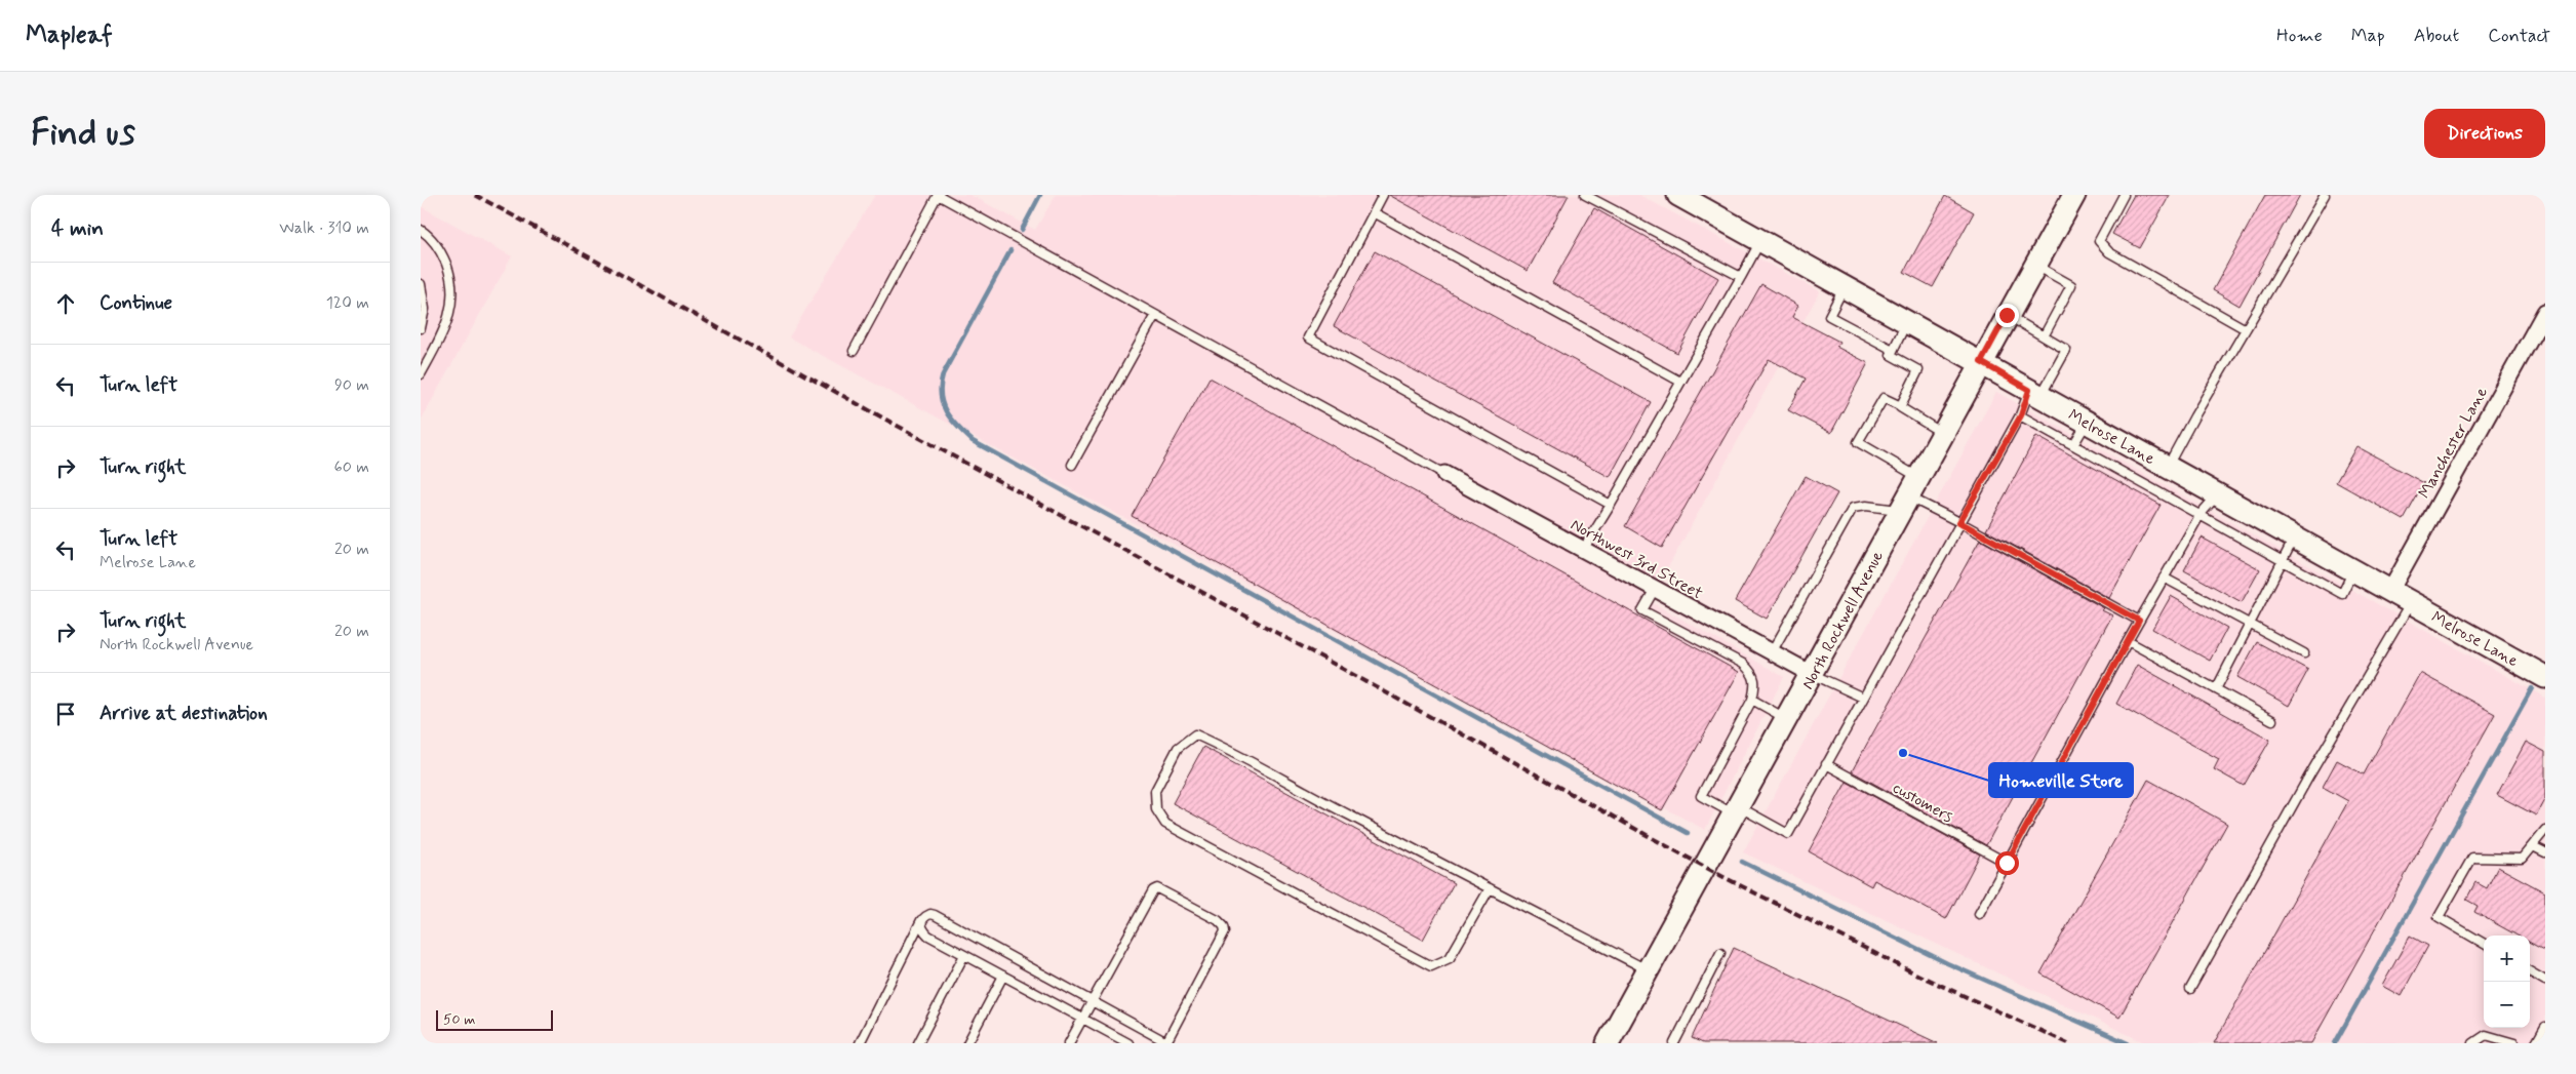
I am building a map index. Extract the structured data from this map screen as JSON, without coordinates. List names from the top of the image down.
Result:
{
  "streets": {
    "street": [
      "Melrose Lane",
      "Manchester Lane",
      "Northwest 3rd Street",
      "North Rockwell Avenue"
    ],
    "lane": ["customers"]
  },
  "crossings": [
    ["Melrose Lane", "Manchester Lane"],
    ["Melrose Lane", "North Rockwell Avenue"],
    ["Northwest 3rd Street", "North Rockwell Avenue"]
  ],
  "places": ["Homeville Store"],
  "scale_bar": "50 m",
  "page": {
    "header": "Mapleaf",
    "nav": [
      "Home",
      "Map",
      "About",
      "Contact"
    ],
    "buttons": "Directions",
    "title": "Find us",
    "heading": ["4 min", "Walk · 310 m"],
    "list": [
      ["Continue", "120 m"],
      ["Turn left", "90 m"],
      ["Turn right", "60 m"],
      ["Turn left", "Melrose Lane", "20 m"],
      ["Turn right", "North Rockwell Avenue", "20 m"],
      "Arrive at destination"
    ],
    "map_buttons": ["+", "−"],
    "scale": "50 m"
  }
}
